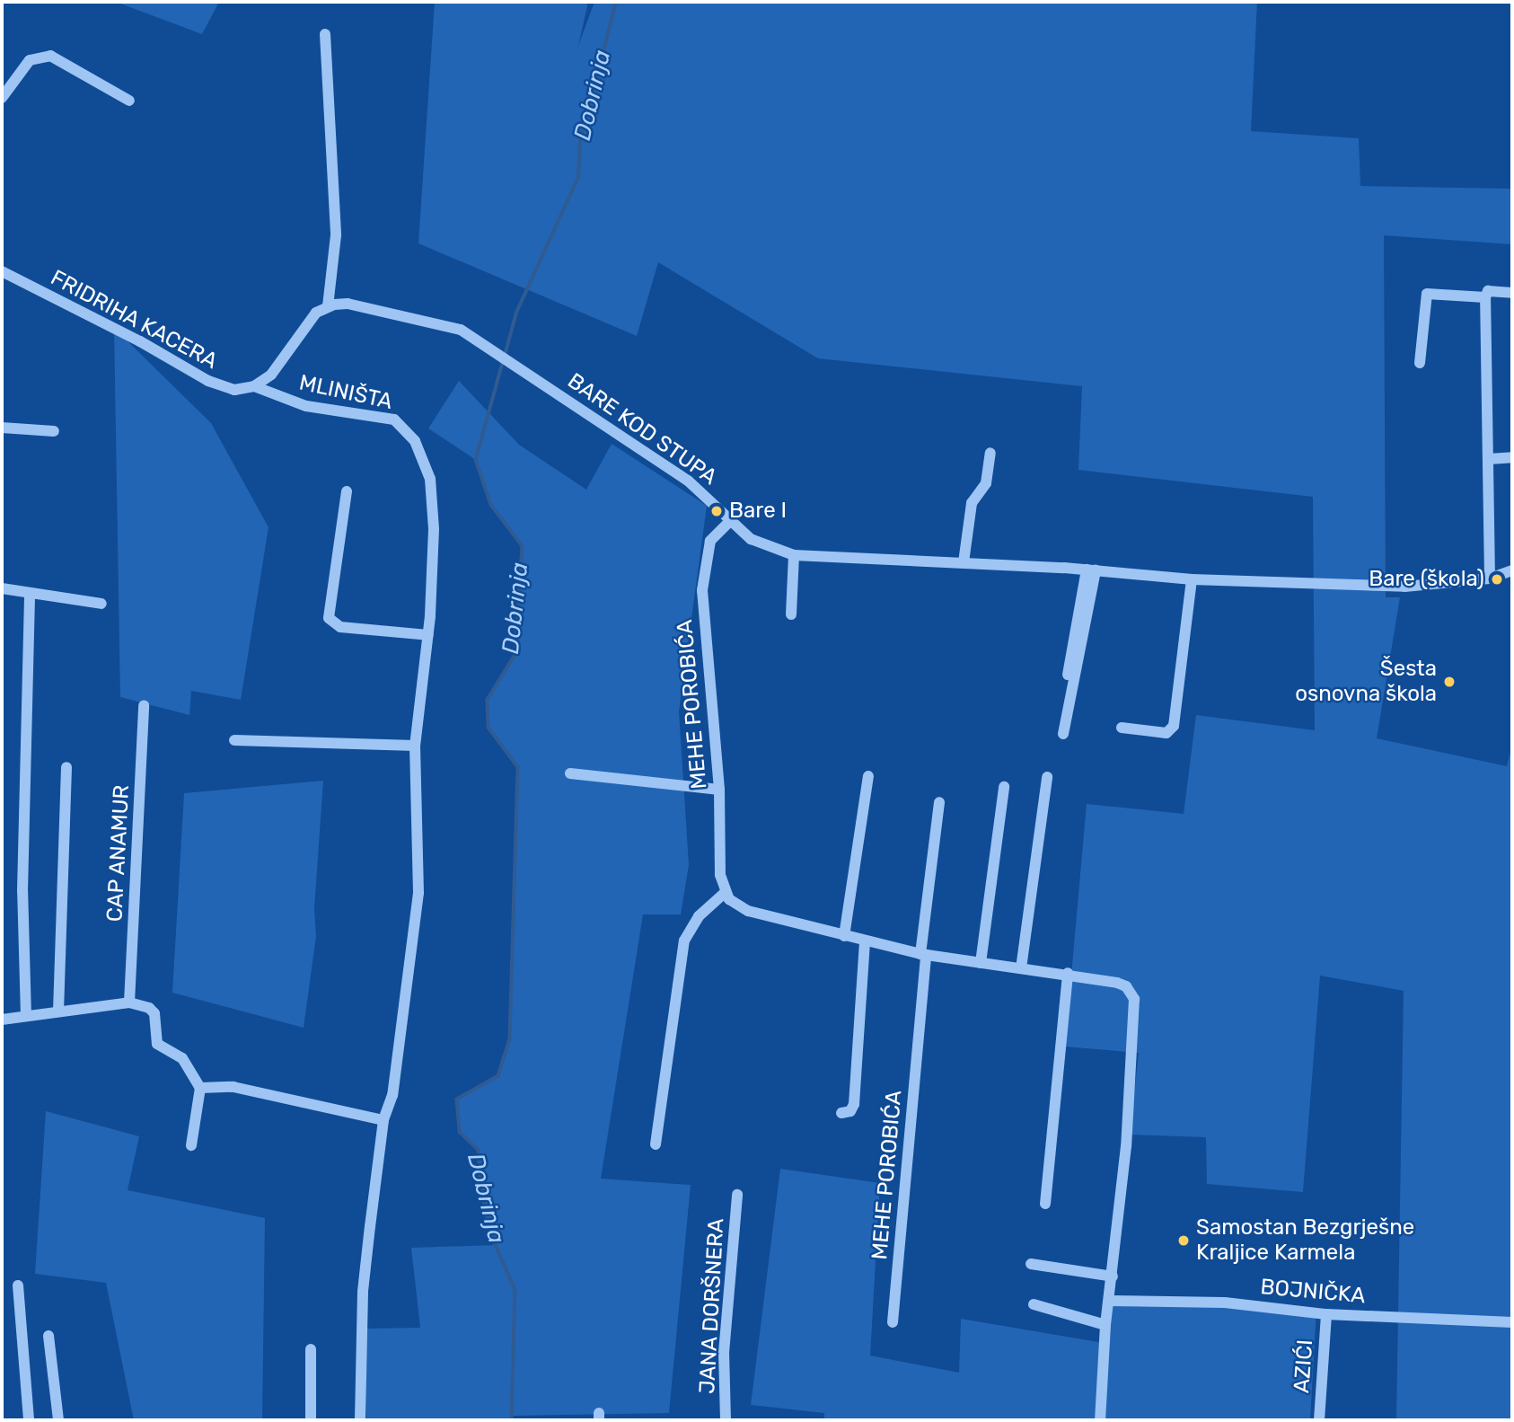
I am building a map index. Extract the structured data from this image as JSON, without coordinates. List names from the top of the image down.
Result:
{
  "streets": {
    "street": [
      "FRIDRIHA KACERA",
      "MLINIŠTA",
      "BARE KOD STUPA",
      "MEHE POROBIĆA",
      "CAP ANAMUR",
      "BOJNIČKA",
      "JANA DORŠNERA",
      "AZIĆI"
    ]
  },
  "crossings": [
    ["FRIDRIHA KACERA", "MLINIŠTA"],
    ["BARE KOD STUPA", "MEHE POROBIĆA"],
    ["BOJNIČKA", "AZIĆI"]
  ],
  "water": ["Dobrinja"],
  "places": [
    "Bare I",
    "Bare (škola)",
    "Šesta osnovna škola",
    "Samostan Bezgrješne Kraljice Karmela"
  ]
}
